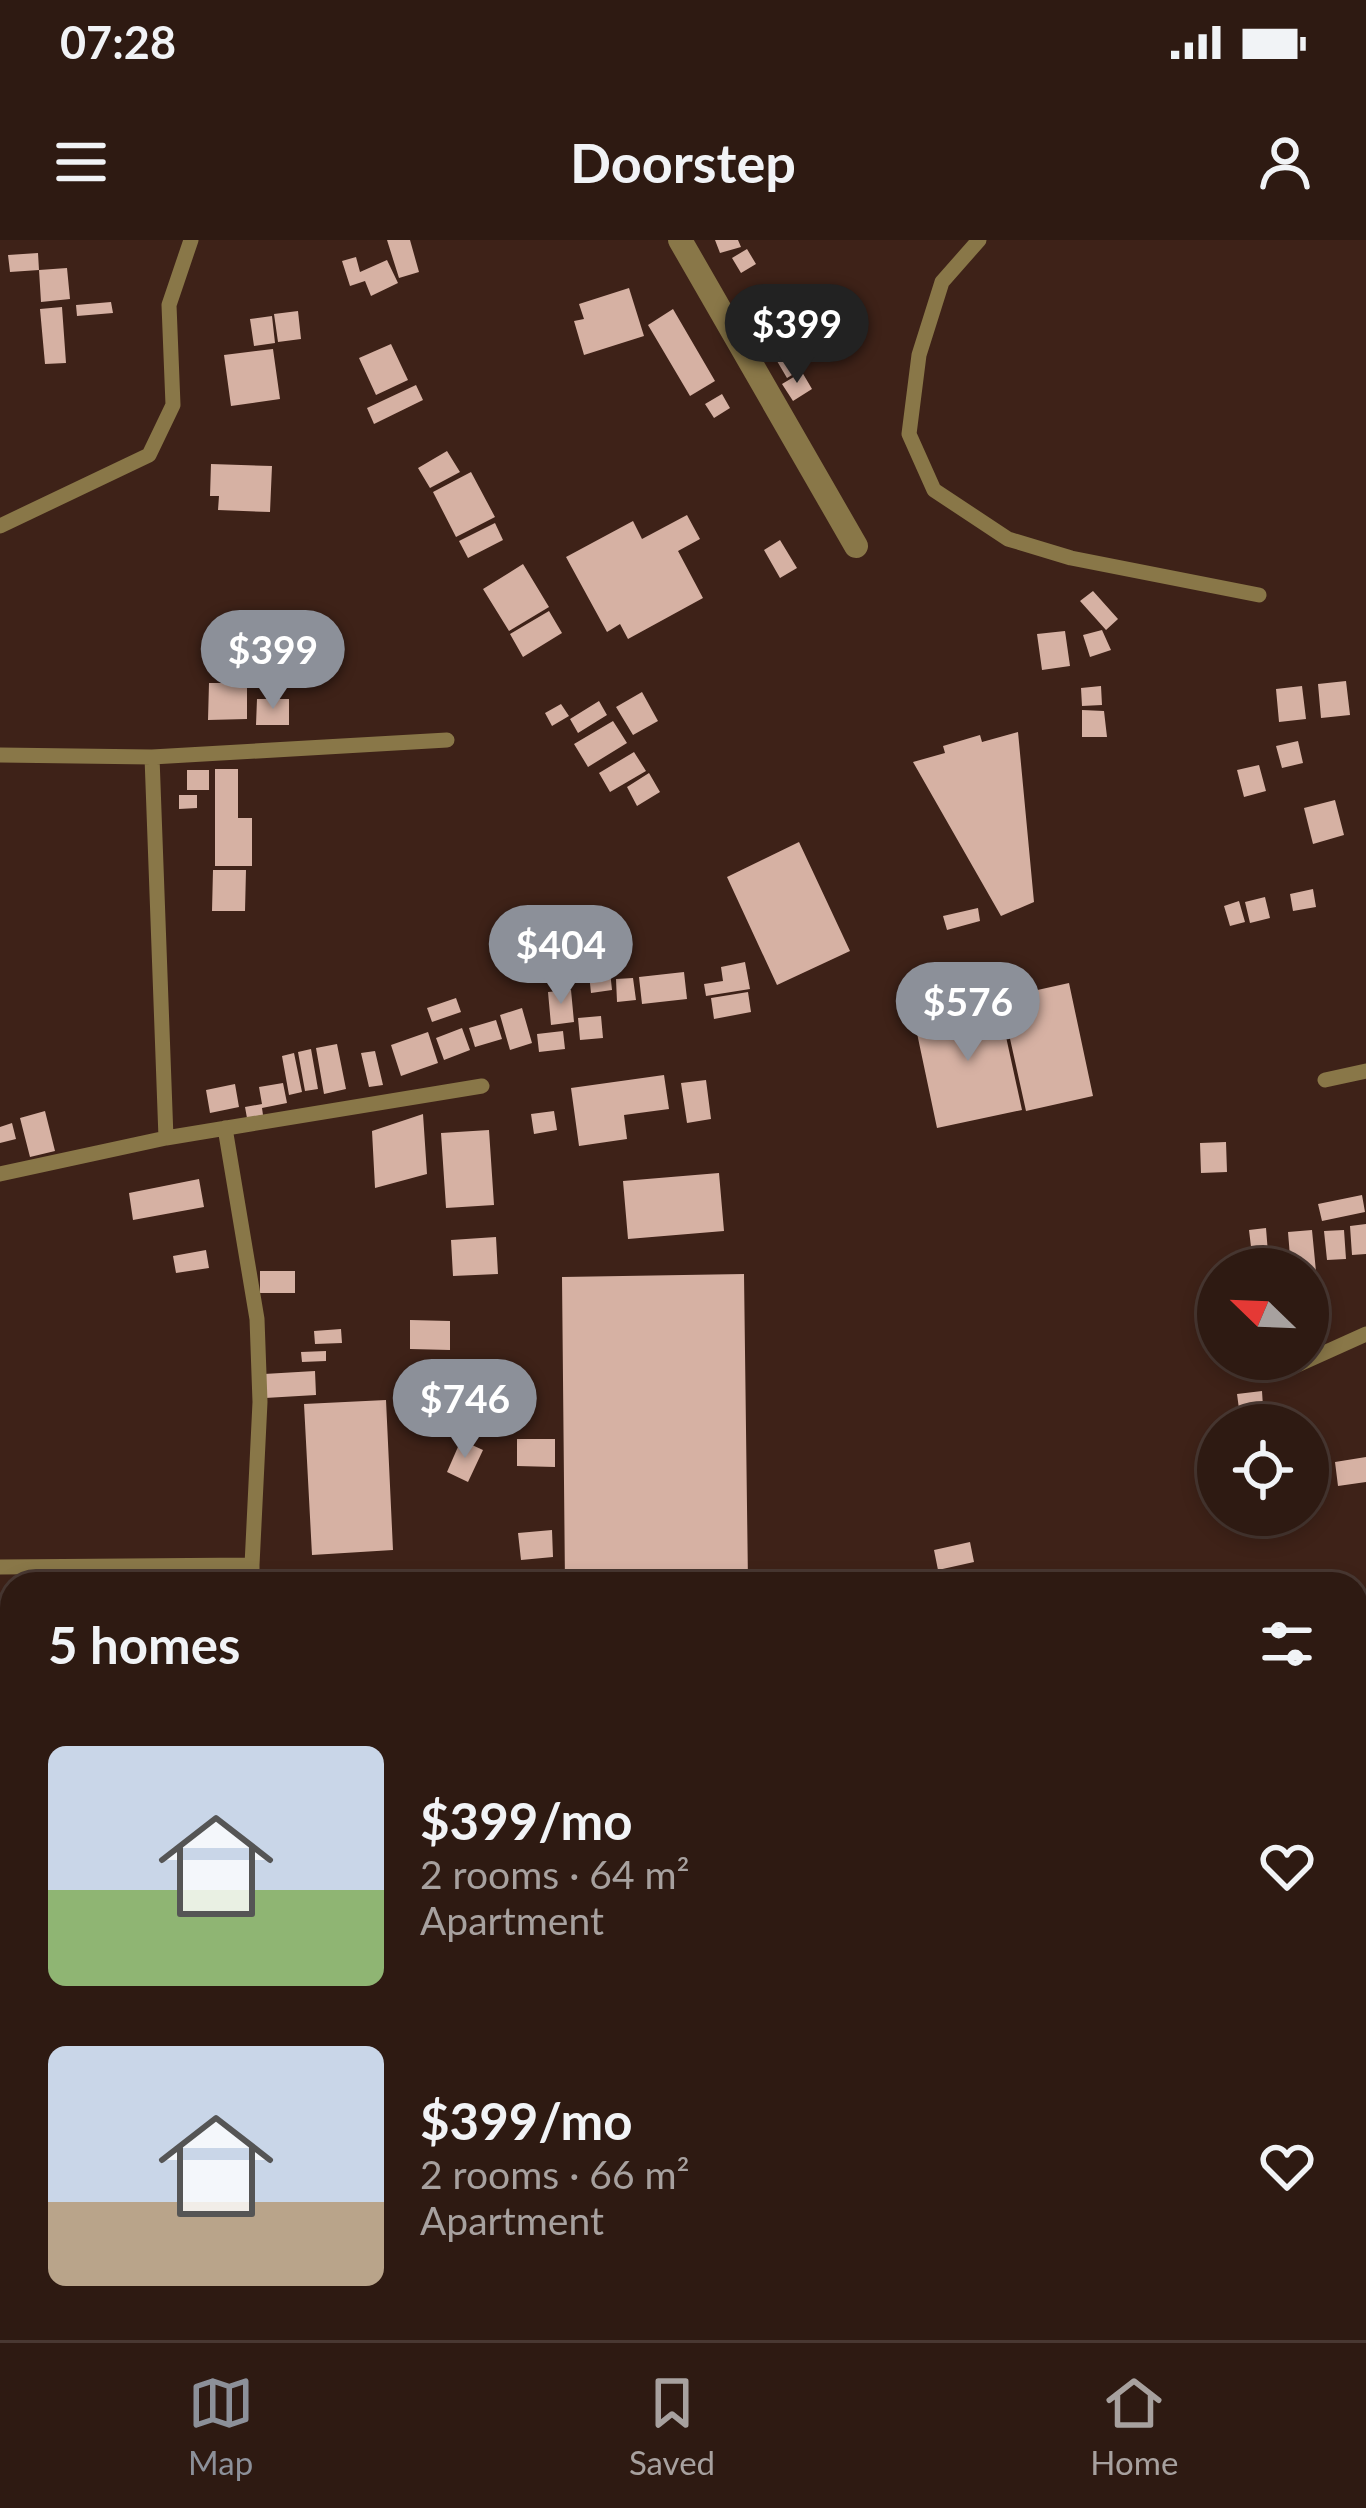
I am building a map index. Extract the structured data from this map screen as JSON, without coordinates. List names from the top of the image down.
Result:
{
  "north": "top left",
  "page": {
    "status": "07:28",
    "header": "Doorstep",
    "price": [
      "$399",
      "$399",
      "$404",
      "$576",
      "$746"
    ],
    "heading": "5 homes",
    "list": [
      {
        "name": "$399/mo",
        "note": "2 rooms · 64 m² · Apartment"
      },
      {
        "name": "$399/mo",
        "note": "2 rooms · 66 m² · Apartment"
      }
    ],
    "tabs": ["Map", "Saved", "Home"]
  }
}
